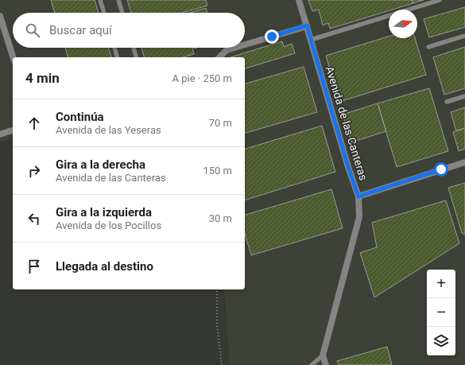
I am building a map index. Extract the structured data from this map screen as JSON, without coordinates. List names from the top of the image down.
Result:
{
  "streets": {
    "street": ["Avenida de las Canteras"]
  },
  "north": "right",
  "page": {
    "search": "Buscar aquí",
    "heading": ["4 min", "A pie · 250 m"],
    "list": [
      ["Continúa", "Avenida de las Yeseras", "70 m"],
      ["Gira a la derecha", "Avenida de las Canteras", "150 m"],
      ["Gira a la izquierda", "Avenida de los Pocillos", "30 m"],
      "Llegada al destino"
    ],
    "map_buttons": ["+", "−"]
  }
}
